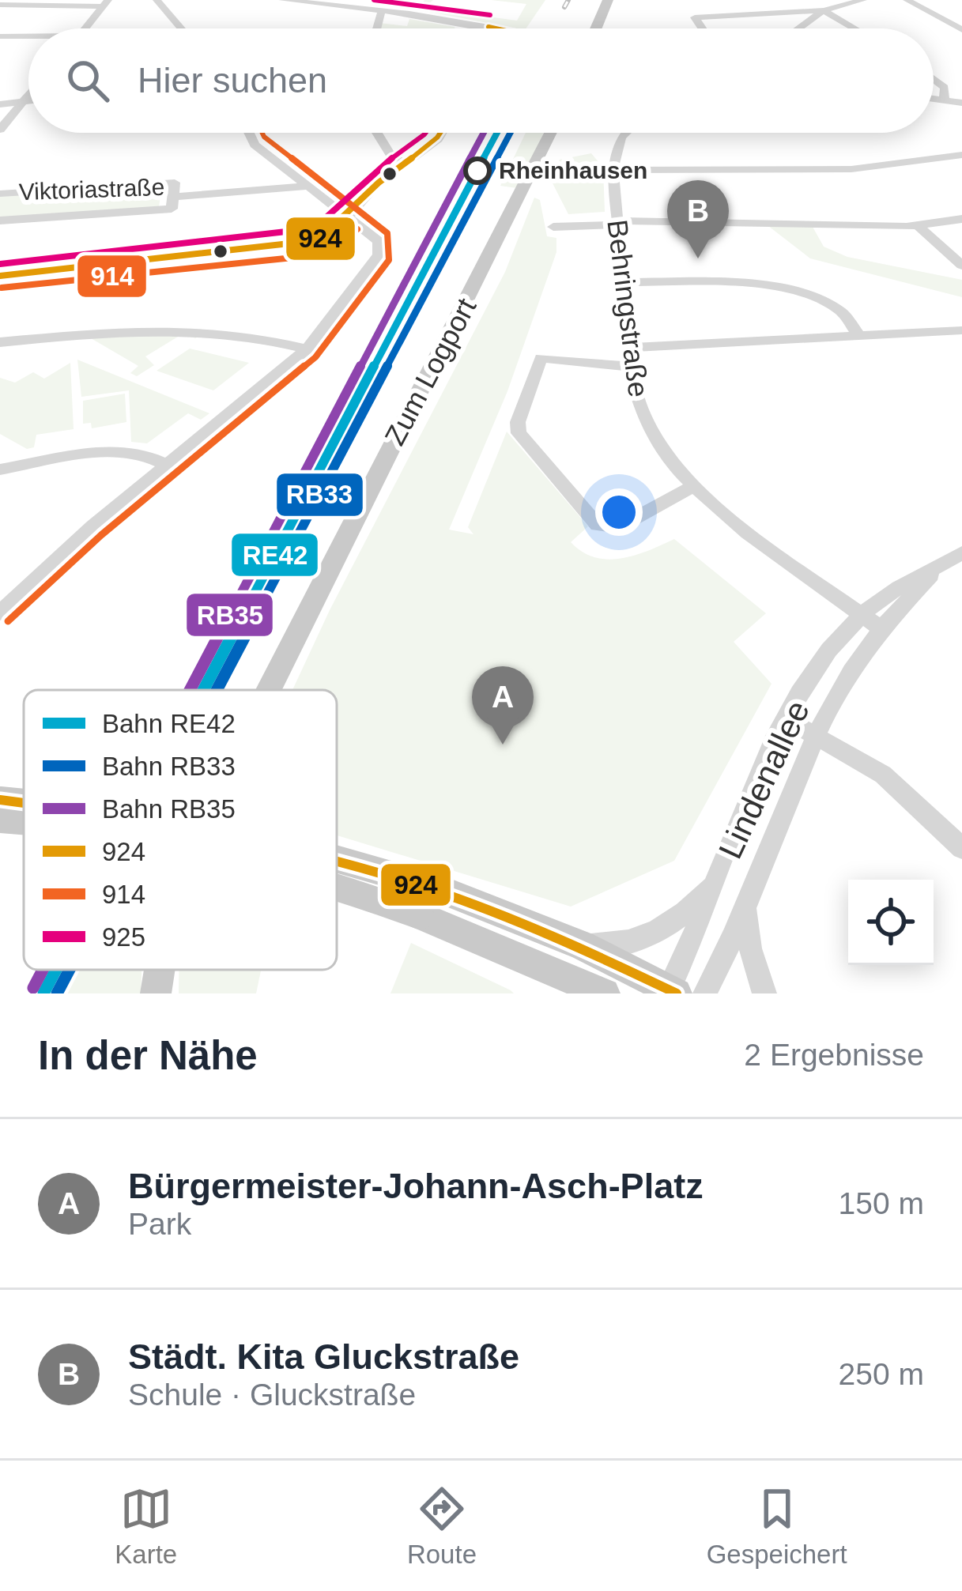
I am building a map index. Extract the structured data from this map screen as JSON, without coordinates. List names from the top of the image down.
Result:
{
  "streets": {
    "main road": ["Zum Logport"],
    "street": ["Viktoriastraße", "Behringstraße", "Lindenallee"]
  },
  "crossings": [
    ["Behringstraße", "Lindenallee"]
  ],
  "places": ["Rheinhausen"],
  "lines": [
    "transit line 925",
    "transit line 924",
    "rail line RE42",
    "rail line RB33",
    "rail line RB35",
    "transit line 914"
  ],
  "legend": [
    "Bahn RE42",
    "Bahn RB33",
    "Bahn RB35",
    "924",
    "914",
    "925"
  ],
  "page": {
    "search": "Hier suchen",
    "pins": ["B", "A"],
    "heading": ["In der Nähe", "2 Ergebnisse"],
    "list": [
      {
        "mark": "A",
        "name": "Bürgermeister-Johann-Asch-Platz",
        "note": "Park",
        "value": "150 m"
      },
      {
        "mark": "B",
        "name": "Städt. Kita Gluckstraße",
        "note": "Schule · Gluckstraße",
        "value": "250 m"
      }
    ],
    "nav": ["Karte", "Route", "Gespeichert"]
  }
}
